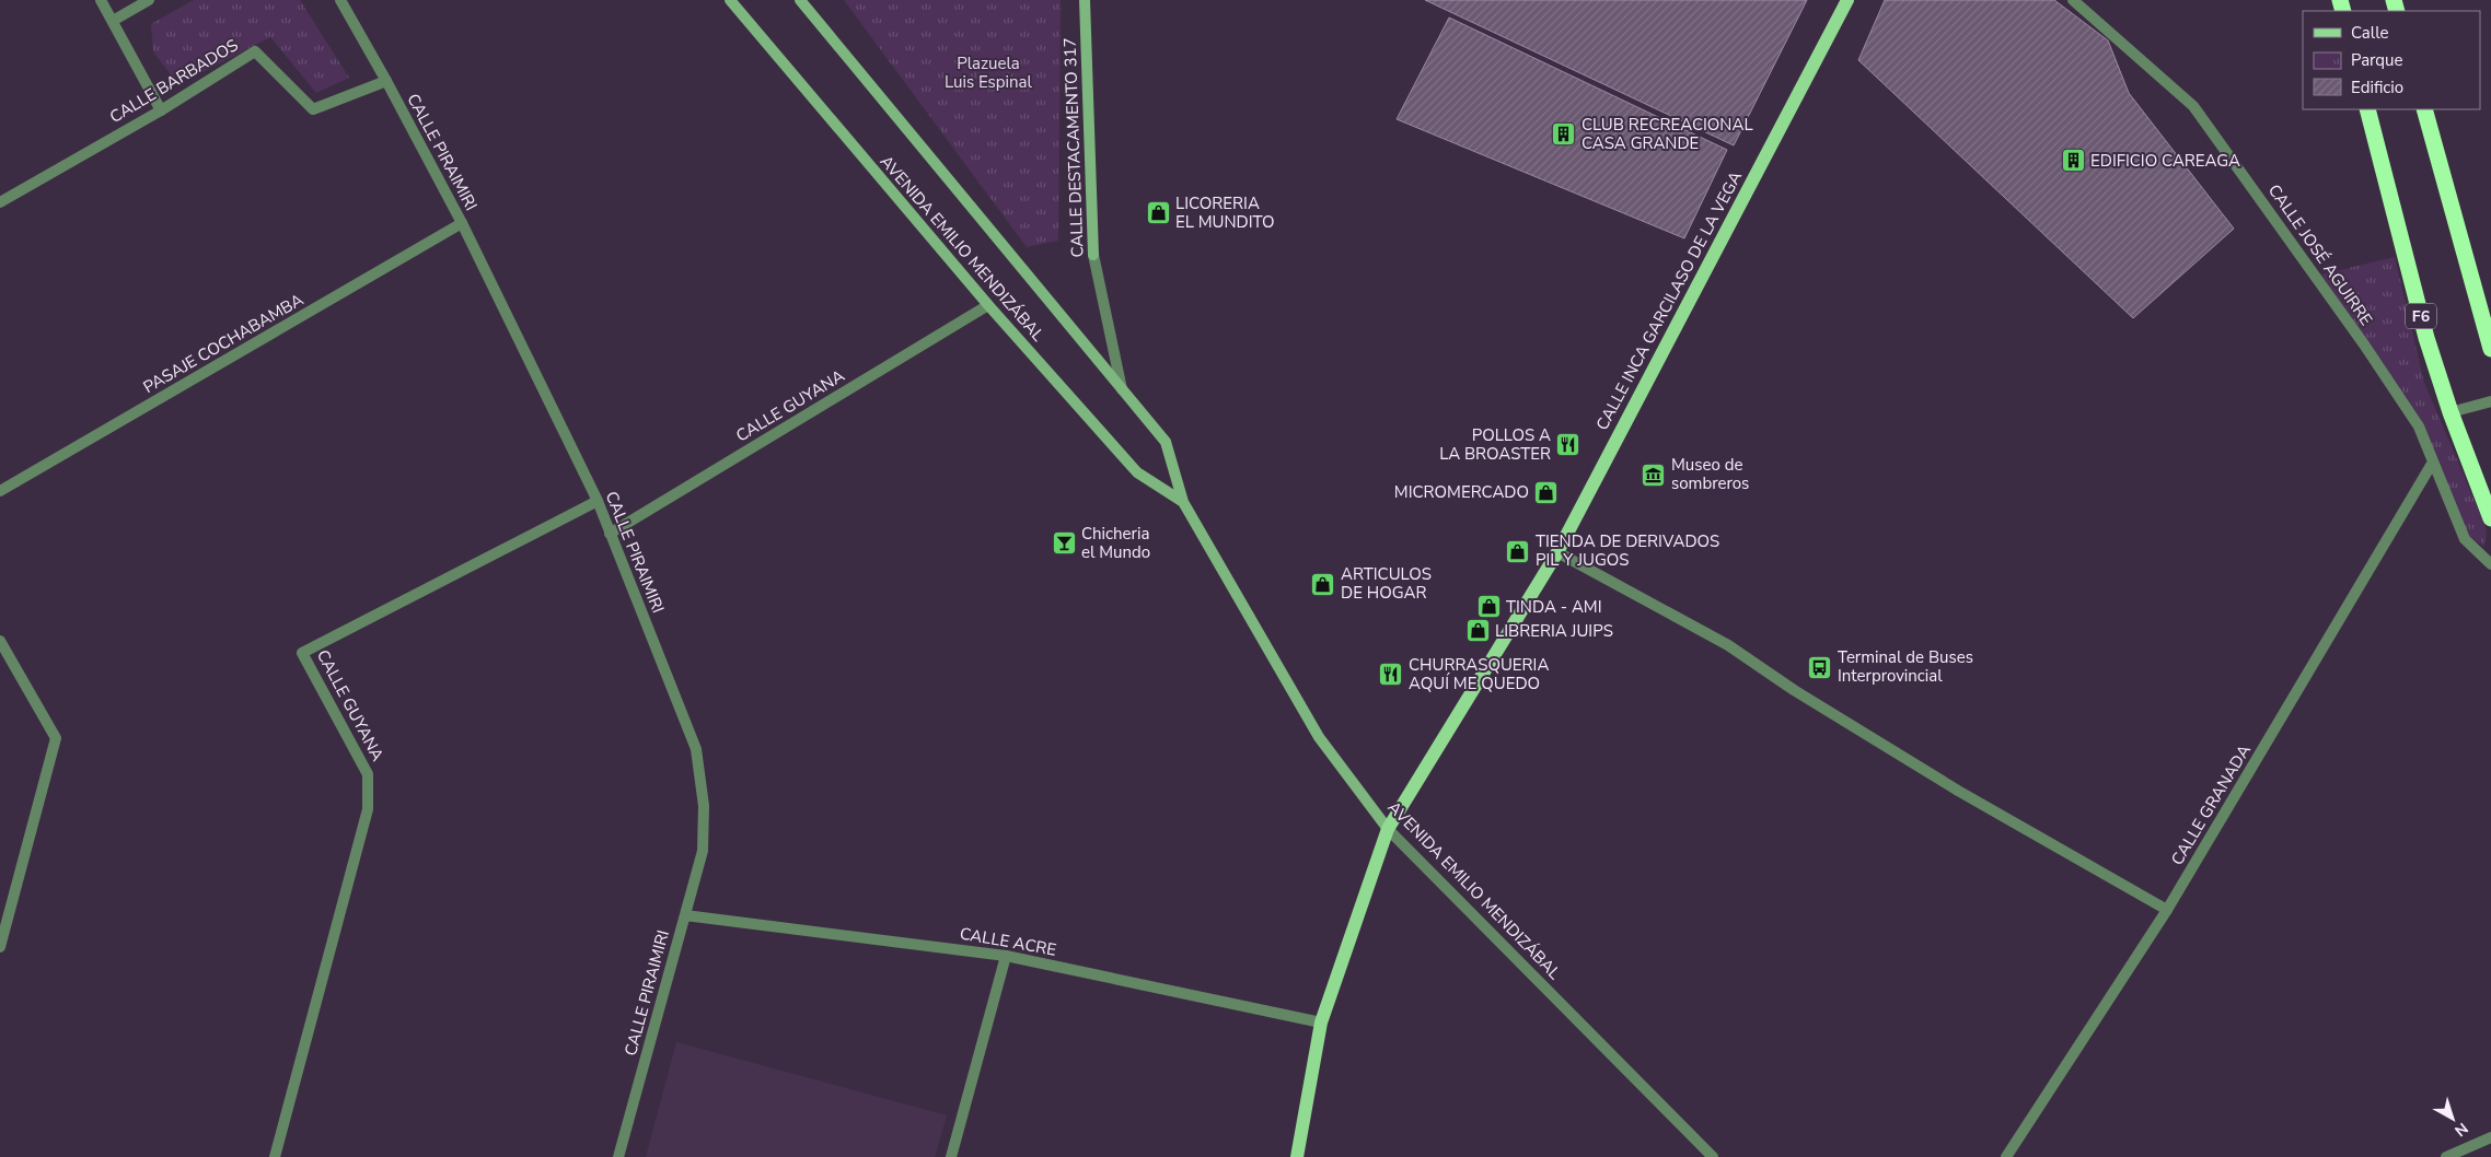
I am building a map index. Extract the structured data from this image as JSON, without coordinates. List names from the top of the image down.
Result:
{
  "streets": {
    "highway": ["F6"],
    "main road": ["CALLE DESTACAMENTO 317", "AVENIDA EMILIO MENDIZÁBAL", "CALLE INCA GARCILASO DE LA VEGA"],
    "street": [
      "CALLE BARBADOS",
      "CALLE PIRAIMIRI",
      "CALLE JOSÉ AGUIRRE",
      "PASAJE COCHABAMBA",
      "CALLE GUYANA",
      "CALLE GRANADA",
      "CALLE ACRE"
    ]
  },
  "crossings": [
    ["CALLE BARBADOS", "CALLE PIRAIMIRI"],
    ["CALLE DESTACAMENTO 317", "AVENIDA EMILIO MENDIZÁBAL"],
    ["CALLE PIRAIMIRI", "PASAJE COCHABAMBA"],
    ["CALLE PIRAIMIRI", "CALLE GUYANA"],
    ["CALLE PIRAIMIRI", "CALLE ACRE"],
    ["AVENIDA EMILIO MENDIZÁBAL", "CALLE INCA GARCILASO DE LA VEGA"],
    ["AVENIDA EMILIO MENDIZÁBAL", "CALLE GUYANA"],
    ["CALLE JOSÉ AGUIRRE", "CALLE GRANADA"],
    ["CALLE INCA GARCILASO DE LA VEGA", "CALLE ACRE"]
  ],
  "parks": ["Plazuela Luis Espinal"],
  "places": {
    "building": ["CLUB RECREACIONAL CASA GRANDE", "EDIFICIO CAREAGA"],
    "shop": [
      "LICORERIA EL MUNDITO",
      "MICROMERCADO",
      "TIENDA DE DERIVADOS PIL Y JUGOS",
      "ARTICULOS DE HOGAR",
      "TINDA - AMI",
      "LIBRERIA JUIPS"
    ],
    "restaurant": ["POLLOS A LA BROASTER", "CHURRASQUERIA AQUÍ ME QUEDO"],
    "museum": ["Museo de sombreros"],
    "bar": ["Chicheria el Mundo"],
    "bus stop": ["Terminal de Buses Interprovincial"]
  },
  "legend": ["Calle", "Parque", "Edificio"],
  "north": "bottom right"
}
